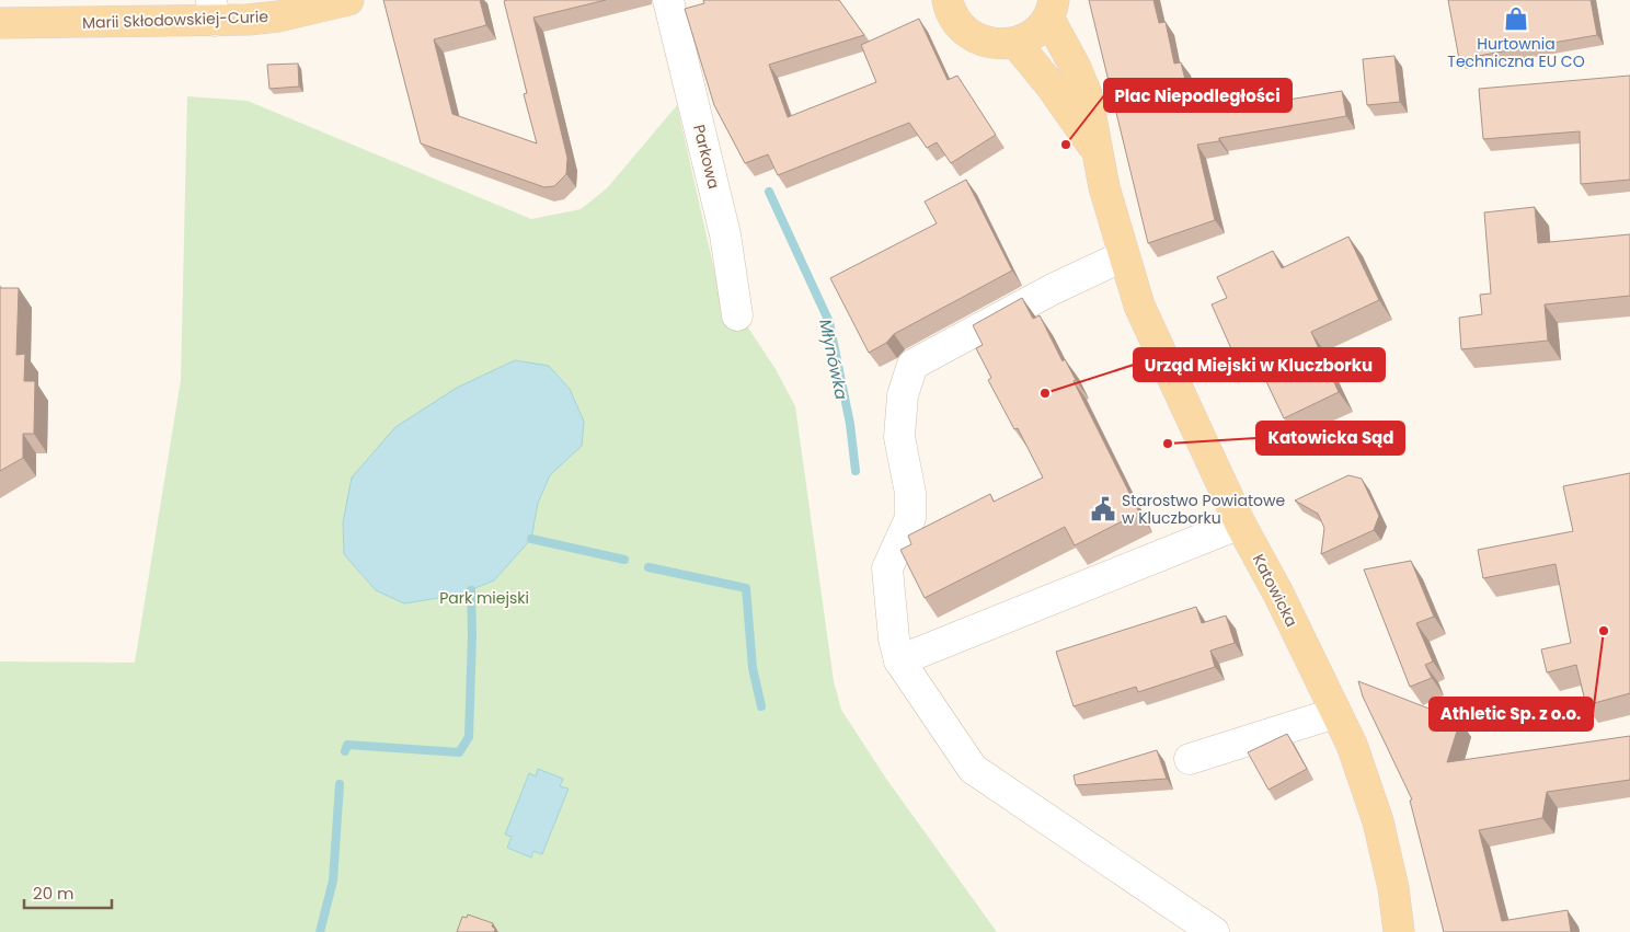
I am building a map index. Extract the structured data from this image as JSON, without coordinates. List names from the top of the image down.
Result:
{
  "streets": {
    "main road": ["Marii Skłodowskiej-Curie", "Katowicka"],
    "street": ["Parkowa"]
  },
  "water": ["Młynówka"],
  "parks": ["Park miejski"],
  "places": {
    "shop": ["Hurtownia Techniczna EU CO"],
    "other": [
      "Plac Niepodległości",
      "Urząd Miejski w Kluczborku",
      "Katowicka Sąd",
      "Athletic Sp. z o.o."
    ],
    "public building": ["Starostwo Powiatowe w Kluczborku"]
  },
  "scale_bar": "20 m"
}
